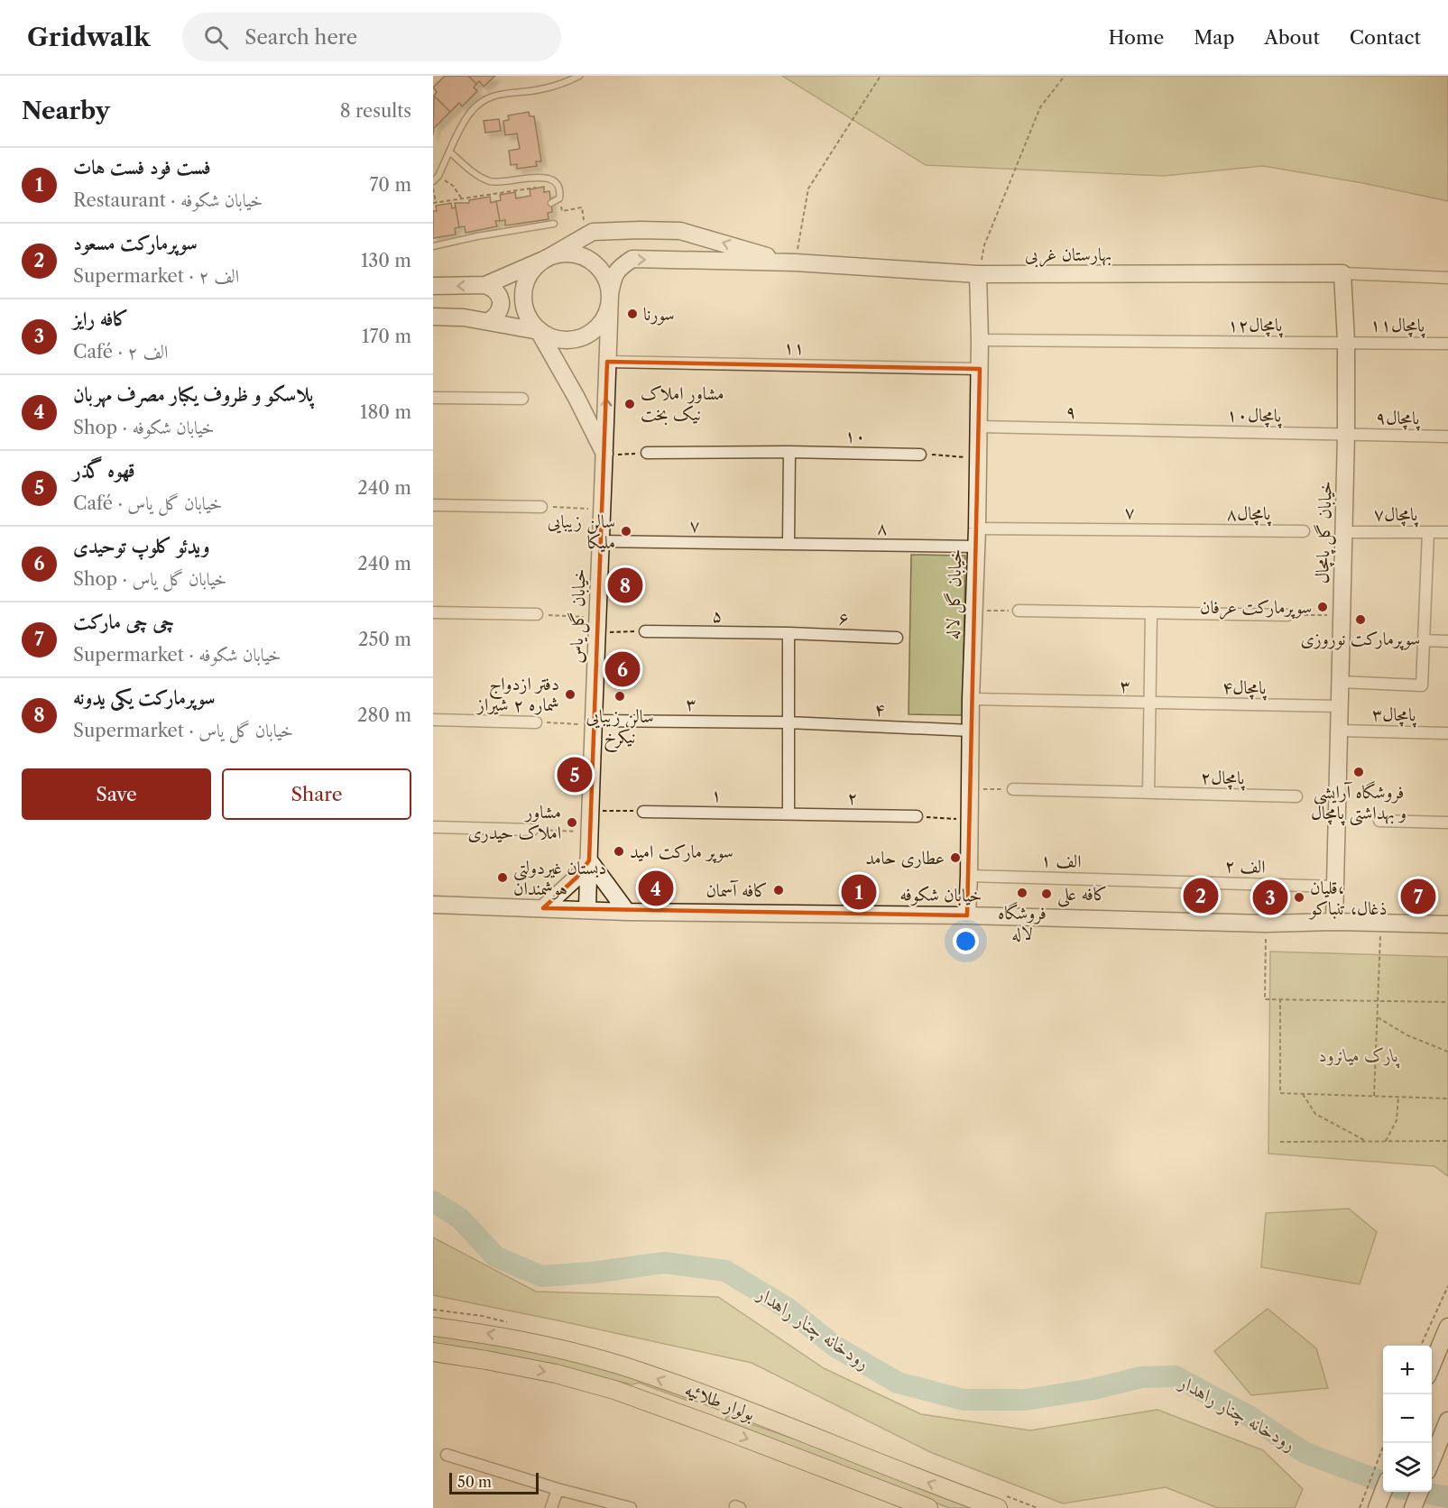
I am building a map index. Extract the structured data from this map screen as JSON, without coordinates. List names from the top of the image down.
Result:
{
  "streets": {
    "main road": ["بولوار طلائیه"],
    "street": [
      "بهارستان غربی",
      "پامچال۱۲",
      "پامچال۱۱",
      "۱۱",
      "۹",
      "پامچال۱۰",
      "پامچال۹",
      "۱۰",
      "۷",
      "پامچال۸",
      "پامچال۷",
      "۸",
      "خیابان گل پامچال",
      "خیابان گل لاله",
      "۵",
      "خیابان گل یاس",
      "۶",
      "۳",
      "پامچال۴",
      "۴",
      "پامچال۳",
      "پامچال۲",
      "۱",
      "۲",
      "۱ الف",
      "۲ الف",
      "خیابان شکوفه"
    ]
  },
  "crossings": [
    ["بهارستان غربی", "خیابان گل پامچال"],
    ["بهارستان غربی", "خیابان گل لاله"],
    ["بهارستان غربی", "خیابان گل یاس"],
    ["پامچال۱۲", "پامچال۱۱"],
    ["پامچال۱۲", "خیابان گل پامچال"],
    ["پامچال۱۲", "خیابان گل لاله"],
    ["پامچال۱۱", "خیابان گل پامچال"],
    ["۱۱", "خیابان گل لاله"],
    ["۱۱", "خیابان گل یاس"],
    ["۹", "پامچال۱۰"],
    ["۹", "خیابان گل لاله"],
    ["پامچال۱۰", "پامچال۹"],
    ["پامچال۱۰", "خیابان گل پامچال"],
    ["پامچال۹", "خیابان گل پامچال"],
    ["۷", "پامچال۸"],
    ["۷", "۸"],
    ["۷", "خیابان گل لاله"],
    ["۷", "خیابان گل یاس"],
    ["پامچال۷", "خیابان گل پامچال"],
    ["۸", "خیابان گل لاله"],
    ["خیابان گل پامچال", "پامچال۴"],
    ["خیابان گل پامچال", "پامچال۳"],
    ["خیابان گل پامچال", "۲ الف"],
    ["خیابان گل پامچال", "خیابان شکوفه"],
    ["خیابان گل لاله", "۳"],
    ["خیابان گل لاله", "۴"],
    ["خیابان گل لاله", "۱ الف"],
    ["خیابان گل لاله", "خیابان شکوفه"],
    ["۵", "۶"],
    ["خیابان گل یاس", "۳"],
    ["خیابان گل یاس", "خیابان شکوفه"],
    ["۳", "پامچال۴"],
    ["۳", "۴"],
    ["۱", "۲"],
    ["۱ الف", "۲ الف"]
  ],
  "water": ["رودخانه چنار راهدار"],
  "parks": ["پارک میانرود"],
  "places": [
    "سورنا",
    "مشاور املاک نیک بخت",
    "سالن زیبایی ملیکا",
    "سوپرمارکت عرفان",
    "سوپرمارکت نوروزی",
    "دفتر ازدواج شماره ۲ شیراز",
    "سالن زیبایی نیکرخ",
    "فروشگاه آرایشی و بهداشتی پامچال",
    "مشاور املاک حیدری",
    "سوپر مارکت امید",
    "عطاری حامد",
    "دبستان غیردولتی هوشمندان",
    "کافه آسمان",
    "فروشگاه لاله",
    "کافه علی",
    "قلیان، ذغال، تنباکو"
  ],
  "scale_bar": "50 m",
  "page": {
    "header": "Gridwalk",
    "search": "Search here",
    "nav": [
      "Home",
      "Map",
      "About",
      "Contact"
    ],
    "heading": ["Nearby", "8 results"],
    "list": [
      {
        "mark": "1",
        "name": "فست فود فست هات",
        "note": "Restaurant · خیابان شکوفه",
        "value": "70 m"
      },
      {
        "mark": "2",
        "name": "سوپرمارکت مسعود",
        "note": "Supermarket · ۲ الف",
        "value": "130 m"
      },
      {
        "mark": "3",
        "name": "کافه رایز",
        "note": "Café · ۲ الف",
        "value": "170 m"
      },
      {
        "mark": "4",
        "name": "پلاسکو و ظروف یکبار مصرف مهربان",
        "note": "Shop · خیابان شکوفه",
        "value": "180 m"
      },
      {
        "mark": "5",
        "name": "قهوه گذر",
        "note": "Café · خیابان گل یاس",
        "value": "240 m"
      },
      {
        "mark": "6",
        "name": "ویدئو کلوپ توحیدی",
        "note": "Shop · خیابان گل یاس",
        "value": "240 m"
      },
      {
        "mark": "7",
        "name": "چی چی مارکت",
        "note": "Supermarket · خیابان شکوفه",
        "value": "250 m"
      },
      {
        "mark": "8",
        "name": "سوپرمارکت یکی یدونه",
        "note": "Supermarket · خیابان گل یاس",
        "value": "280 m"
      }
    ],
    "pins": [
      "8",
      "6",
      "5",
      "4",
      "1",
      "2",
      "7",
      "3"
    ],
    "buttons": ["Save", "Share"],
    "map_buttons": ["+", "−"],
    "scale": "50 m"
  }
}
